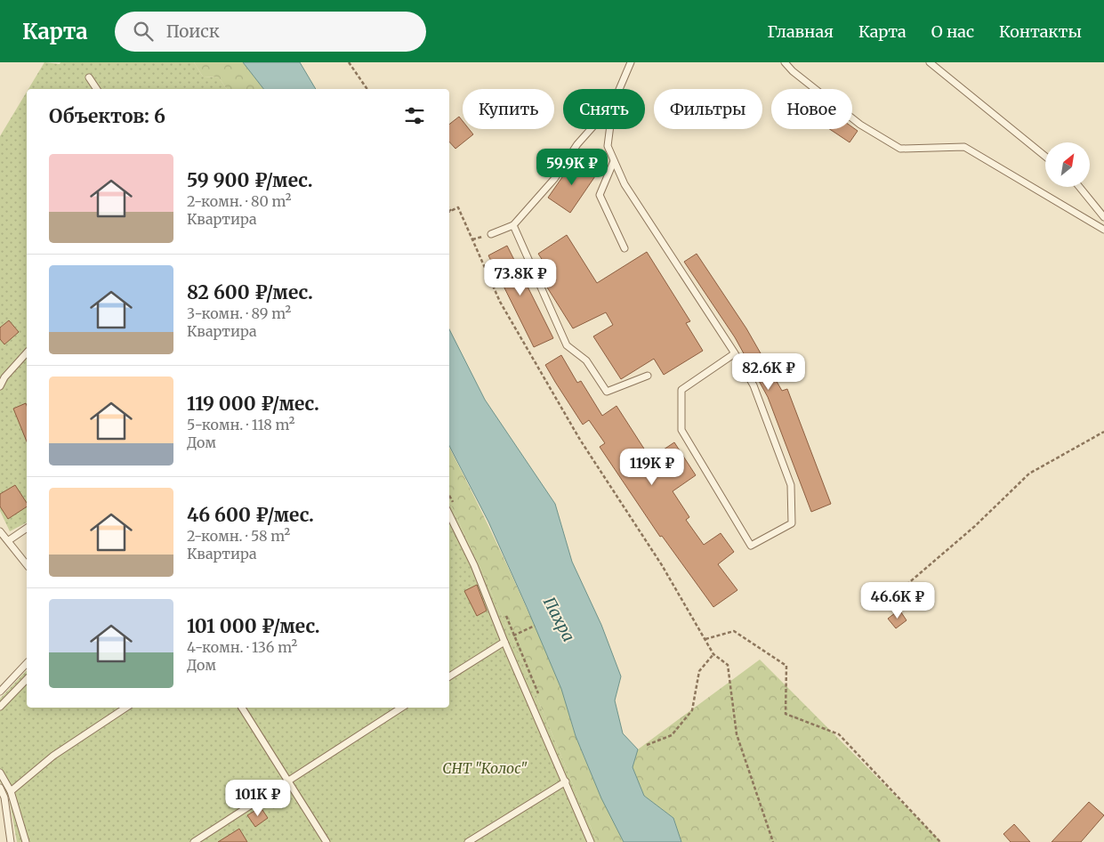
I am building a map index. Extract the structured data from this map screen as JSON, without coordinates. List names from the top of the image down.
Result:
{
  "water": ["Пахра"],
  "parks": ["СНТ \"Колос\""],
  "north": "top right",
  "page": {
    "header": "Карта",
    "search": "Поиск",
    "nav": [
      "Главная",
      "Карта",
      "О нас",
      "Контакты"
    ],
    "chip": [
      "Купить",
      "Снять",
      "Фильтры",
      "Новое"
    ],
    "heading": "Объектов: 6",
    "list": [
      {
        "name": "59 900 ₽/мес.",
        "note": "2-комн. · 80 m² · Квартира"
      },
      {
        "name": "82 600 ₽/мес.",
        "note": "3-комн. · 89 m² · Квартира"
      },
      {
        "name": "119 000 ₽/мес.",
        "note": "5-комн. · 118 m² · Дом"
      },
      {
        "name": "46 600 ₽/мес.",
        "note": "2-комн. · 58 m² · Квартира"
      },
      {
        "name": "101 000 ₽/мес.",
        "note": "4-комн. · 136 m² · Дом"
      }
    ],
    "price": [
      "59.9K ₽",
      "73.8K ₽",
      "82.6K ₽",
      "119K ₽",
      "46.6K ₽",
      "101K ₽"
    ]
  }
}
